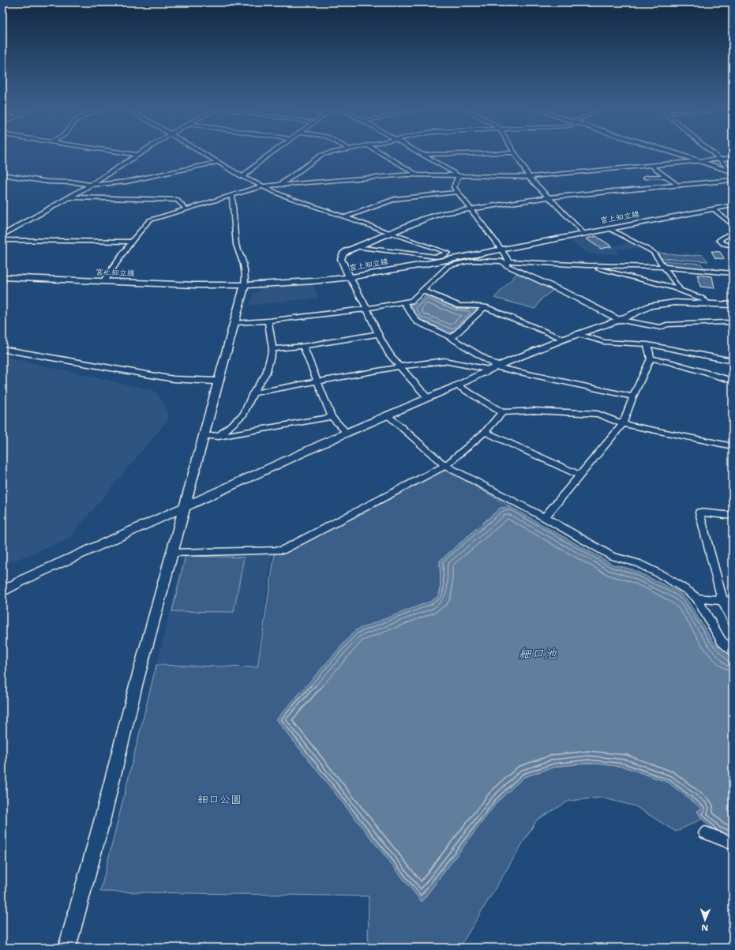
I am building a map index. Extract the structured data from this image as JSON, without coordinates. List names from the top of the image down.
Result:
{
  "streets": {
    "street": ["宮上知立線"]
  },
  "water": ["細口池"],
  "parks": ["細口公園"],
  "north": "bottom"
}
